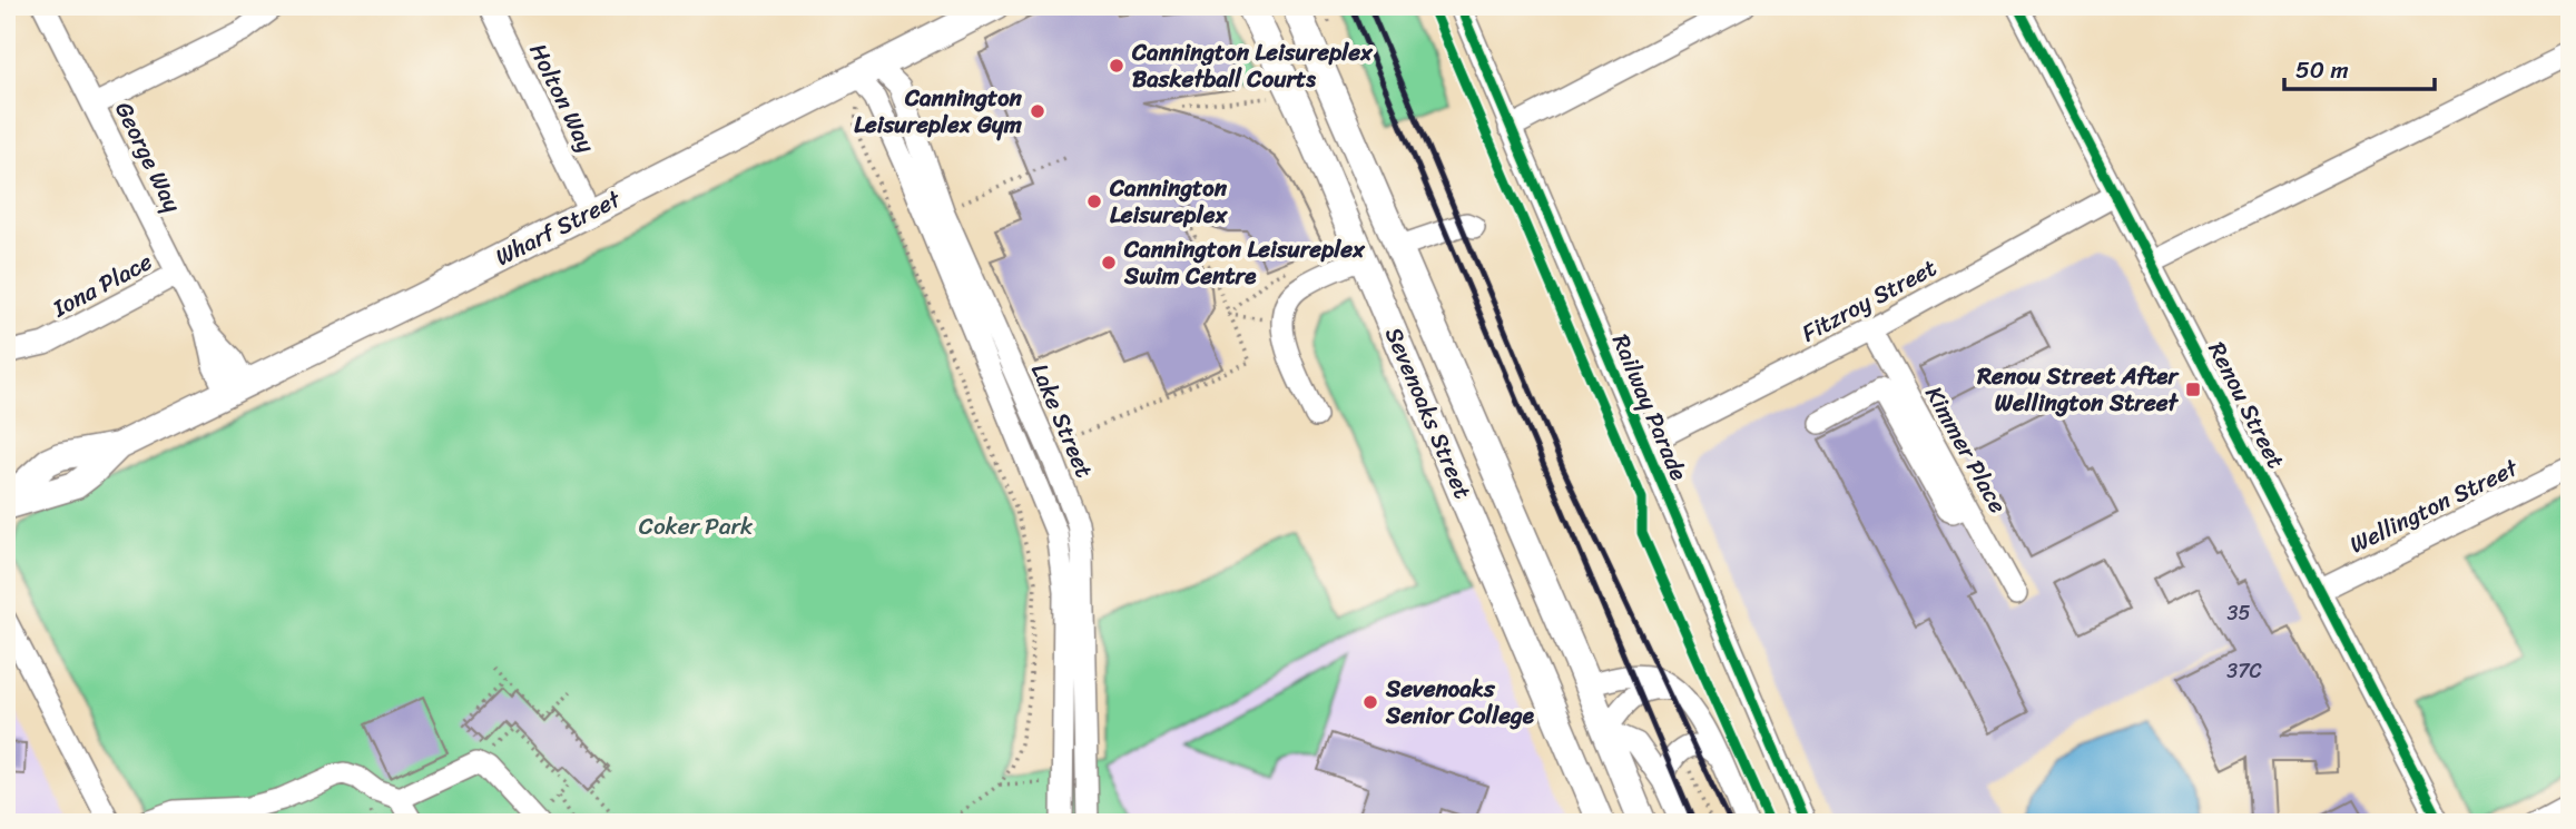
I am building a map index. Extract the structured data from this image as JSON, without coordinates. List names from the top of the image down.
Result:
{
  "streets": {
    "main road": ["Wharf Street", "Sevenoaks Street"],
    "street": [
      "Holton Way",
      "George Way",
      "Iona Place",
      "Fitzroy Street",
      "Renou Street",
      "Railway Parade",
      "Lake Street",
      "Kimmer Place",
      "Wellington Street"
    ]
  },
  "crossings": [
    ["Holton Way", "Wharf Street"],
    ["George Way", "Wharf Street"],
    ["George Way", "Iona Place"],
    ["Wharf Street", "Lake Street"],
    ["Fitzroy Street", "Renou Street"],
    ["Fitzroy Street", "Railway Parade"],
    ["Fitzroy Street", "Kimmer Place"],
    ["Renou Street", "Wellington Street"]
  ],
  "parks": ["Coker Park"],
  "places": {
    "other": [
      "Cannington Leisureplex Basketball Courts",
      "Cannington Leisureplex Gym",
      "Cannington Leisureplex",
      "Cannington Leisureplex Swim Centre",
      "Sevenoaks Senior College"
    ],
    "transit": ["Renou Street After Wellington Street"]
  },
  "house_numbers": ["35", "37C"],
  "scale_bar": "50 m"
}
